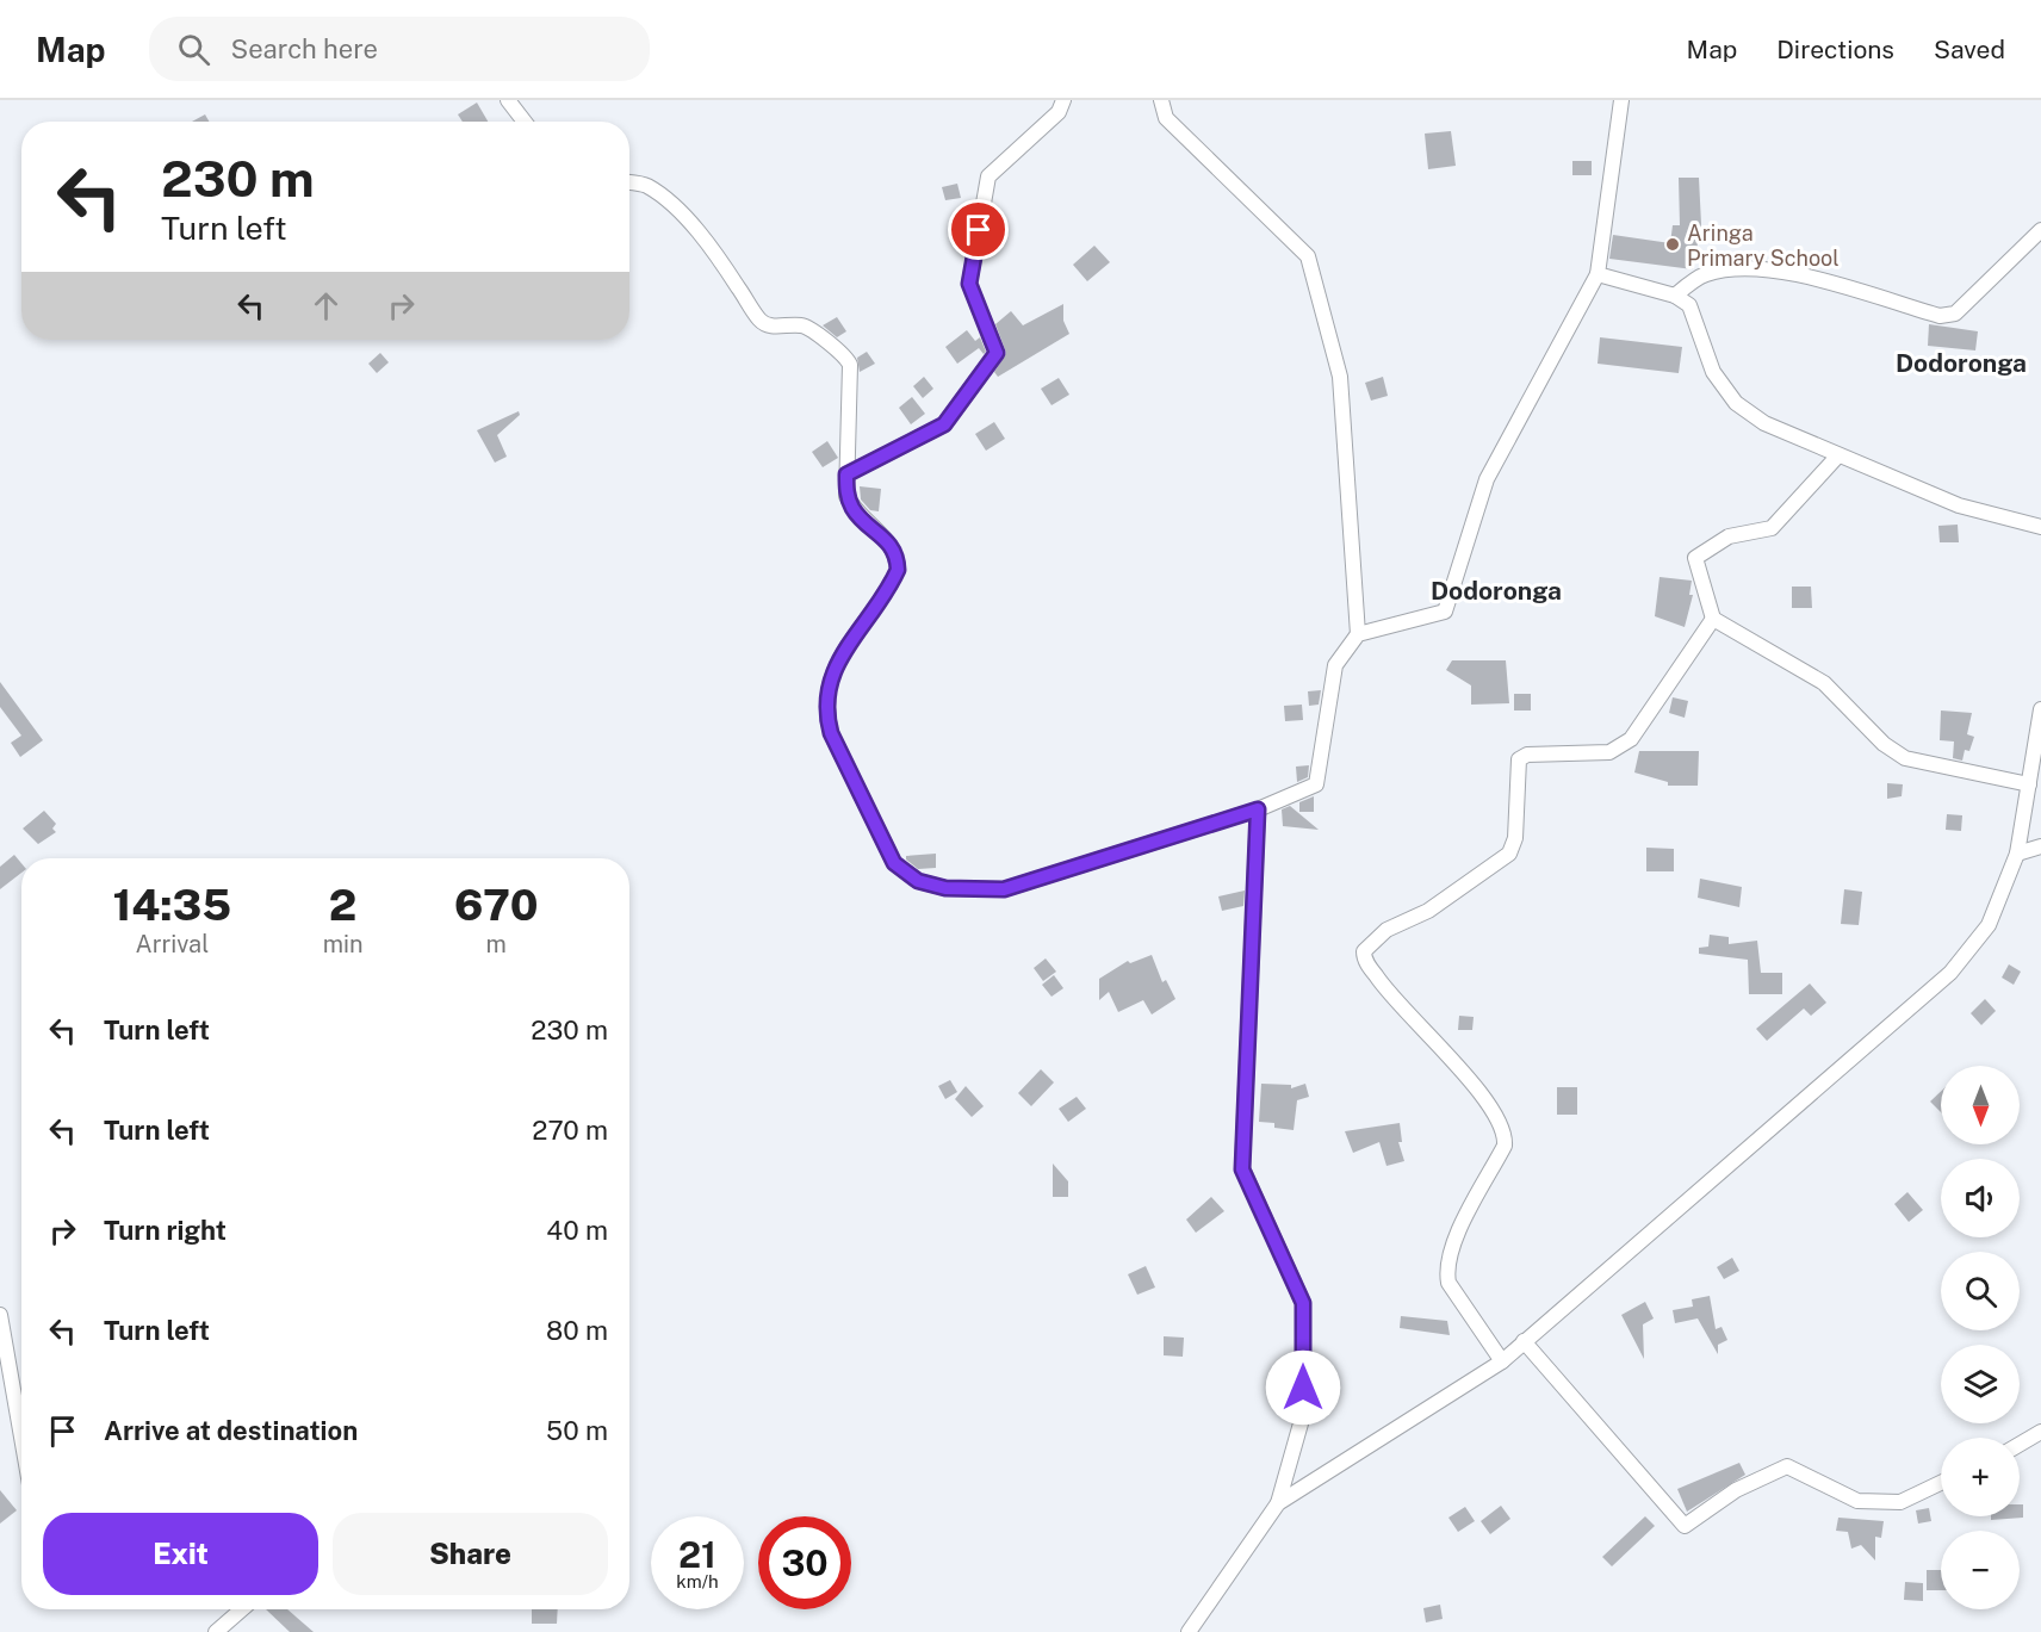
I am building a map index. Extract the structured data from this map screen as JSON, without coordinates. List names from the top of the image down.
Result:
{
  "districts": ["Dodoronga", "Dodoronga"],
  "places": ["Aringa Primary School"],
  "north": "bottom",
  "page": {
    "header": "Map",
    "search": "Search here",
    "nav": ["Map", "Directions", "Saved"],
    "turn": ["230 m", "Turn left"],
    "eta": [
      "14:35",
      "Arrival",
      "2",
      "min",
      "670",
      "m"
    ],
    "list": [
      {
        "name": "Turn left",
        "value": "230 m"
      },
      {
        "name": "Turn left",
        "value": "270 m"
      },
      {
        "name": "Turn right",
        "value": "40 m"
      },
      {
        "name": "Turn left",
        "value": "80 m"
      },
      {
        "name": "Arrive at destination",
        "value": "50 m"
      }
    ],
    "map_buttons": ["+", "−"],
    "buttons": ["Exit", "Share"],
    "speed": "21 km/h",
    "limit": "30"
  }
}
